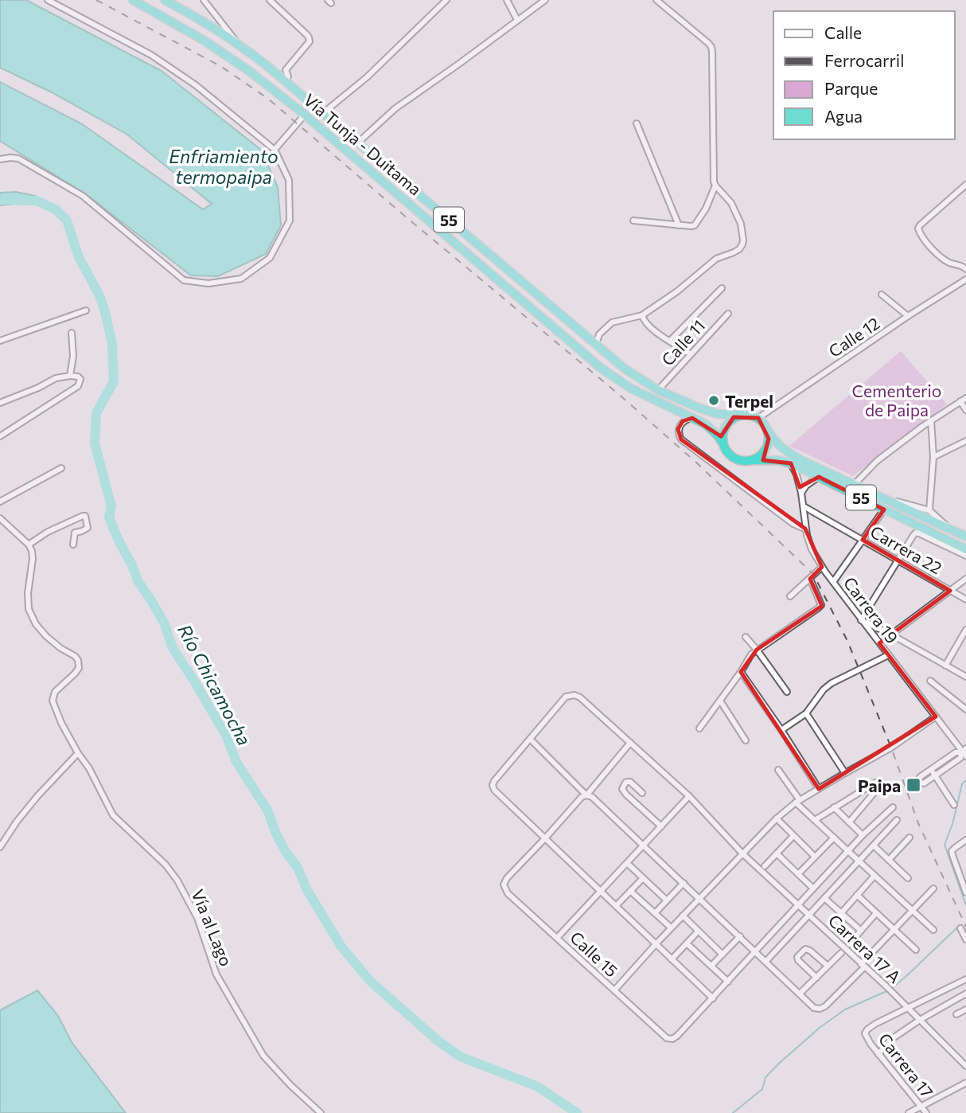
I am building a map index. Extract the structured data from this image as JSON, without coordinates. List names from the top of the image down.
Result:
{
  "streets": {
    "highway": ["Vía Tunja - Duitama", "55"],
    "street": [
      "Calle 12",
      "Calle 11",
      "Carrera 22",
      "Carrera 19",
      "Vía al Lago",
      "Carrera 17 A",
      "Calle 15",
      "Carrera 17"
    ]
  },
  "crossings": [
    ["Vía Tunja - Duitama", "55"],
    ["Vía Tunja - Duitama", "Calle 12"],
    ["Vía Tunja - Duitama", "Calle 11"],
    ["55", "Calle 12"],
    ["55", "Carrera 19"],
    ["Carrera 22", "Carrera 19"],
    ["Carrera 17 A", "Carrera 17"]
  ],
  "water": ["Enfriamiento termopaipa", "Río Chicamocha"],
  "parks": ["Cementerio de Paipa"],
  "places": {
    "other": ["Terpel"],
    "transit": ["Paipa"]
  },
  "legend": [
    "Calle",
    "Ferrocarril",
    "Parque",
    "Agua"
  ]
}
